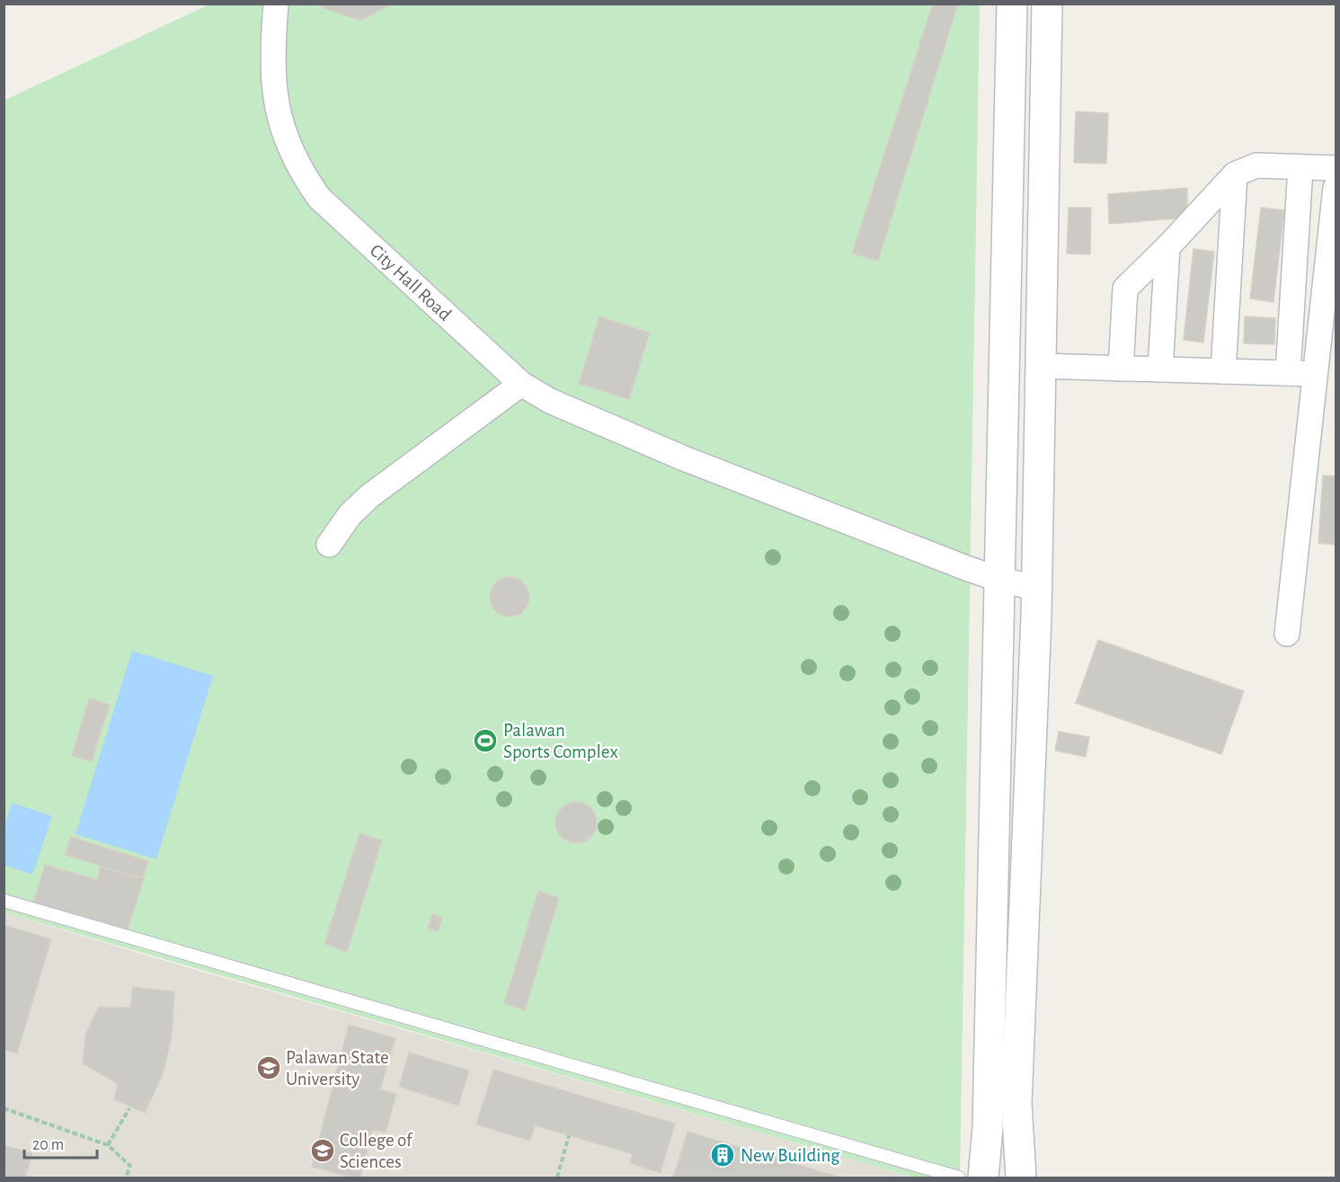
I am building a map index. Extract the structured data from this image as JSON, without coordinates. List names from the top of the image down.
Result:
{
  "streets": {
    "street": ["City Hall Road"]
  },
  "places": {
    "sports": ["Palawan Sports Complex"],
    "school or university": ["Palawan State University", "College of Sciences"],
    "building": ["New Building"]
  },
  "scale_bar": "20 m"
}
